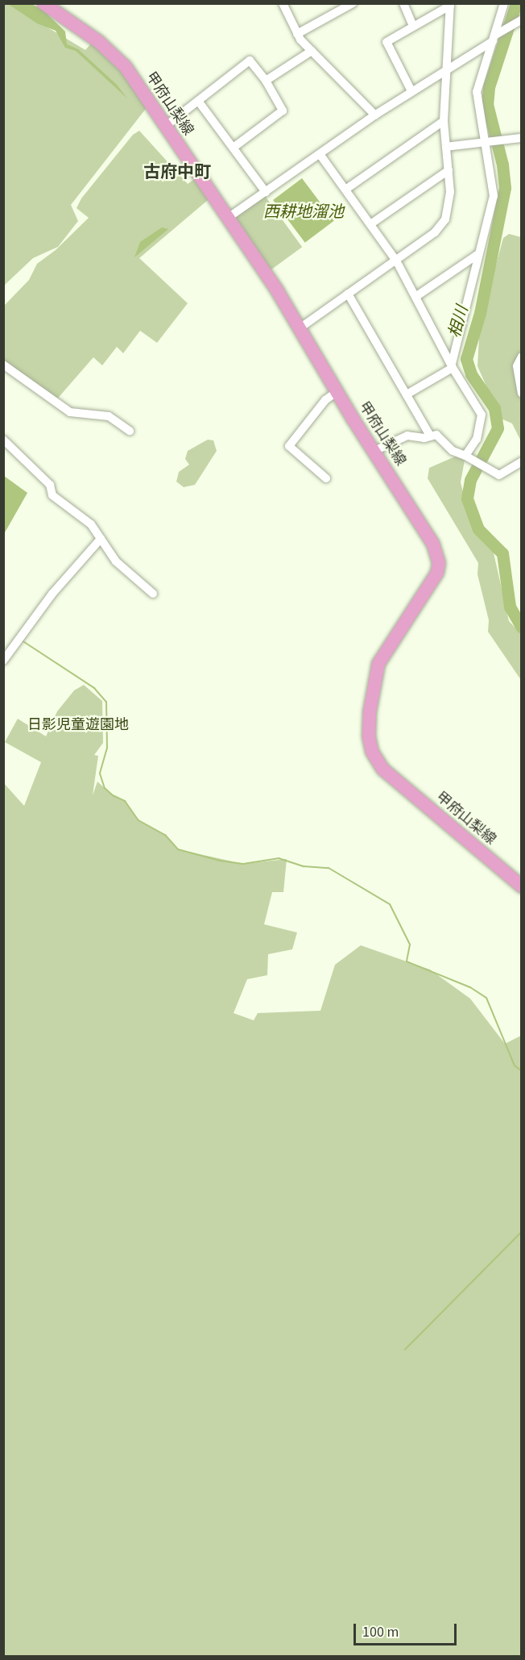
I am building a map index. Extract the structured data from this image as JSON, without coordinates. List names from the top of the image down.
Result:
{
  "streets": {
    "main road": ["甲府山梨線"]
  },
  "districts": ["古府中町"],
  "water": ["西耕地溜池", "相川"],
  "parks": ["日影児童遊園地"],
  "scale_bar": "100 m"
}
